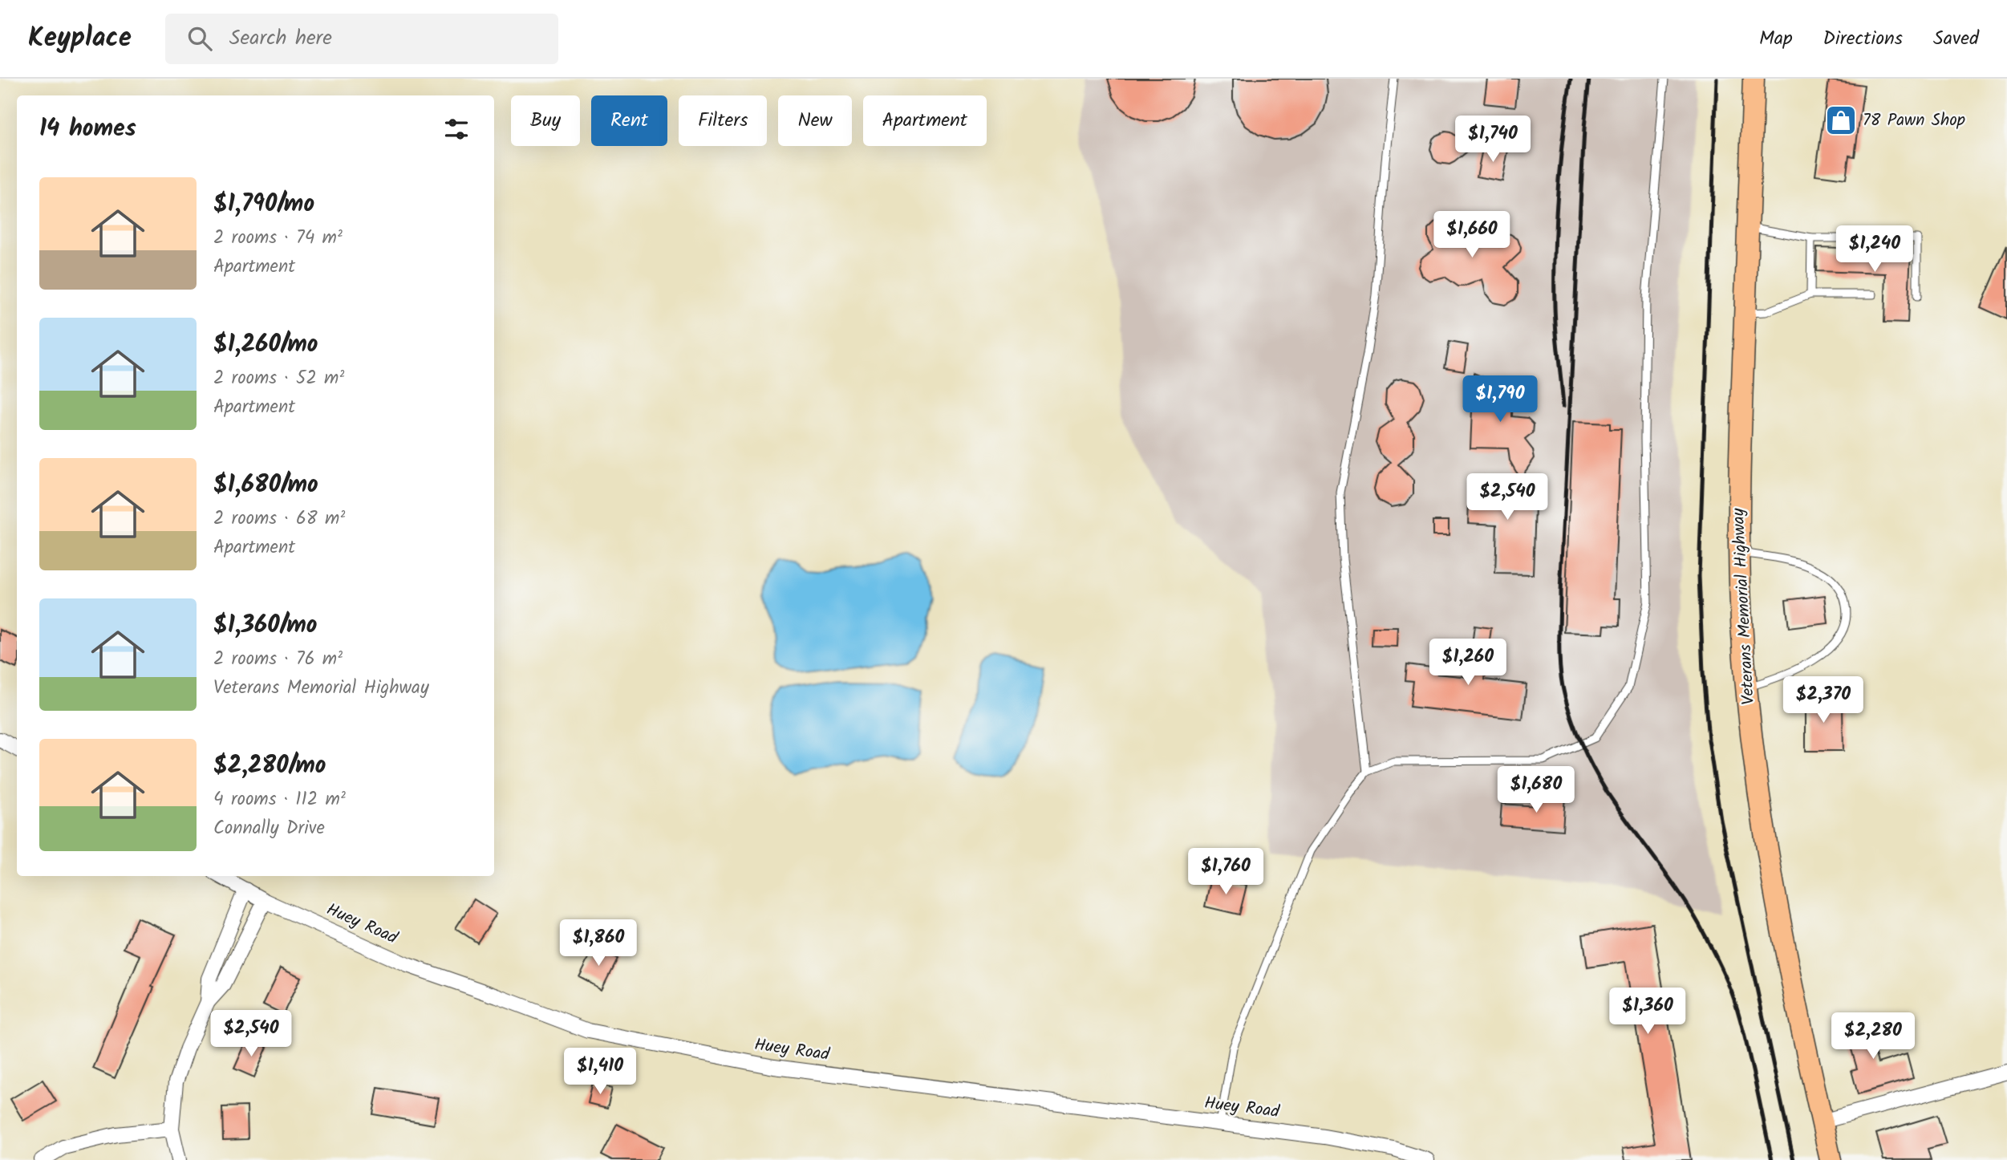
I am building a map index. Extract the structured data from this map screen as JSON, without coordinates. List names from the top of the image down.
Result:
{
  "streets": {
    "main road": ["Veterans Memorial Highway"],
    "street": ["Huey Road"]
  },
  "places": {
    "shop": ["78 Pawn Shop"]
  },
  "page": {
    "header": "Keyplace",
    "search": "Search here",
    "nav": ["Map", "Directions", "Saved"],
    "chip": [
      "Buy",
      "Rent",
      "Filters",
      "New",
      "Apartment"
    ],
    "heading": "14 homes",
    "price": [
      "$1,740",
      "$1,660",
      "$1,240",
      "$1,790",
      "$2,540",
      "$1,260",
      "$2,370",
      "$1,680",
      "$1,760",
      "$1,860",
      "$1,360",
      "$2,540",
      "$2,280",
      "$1,410"
    ],
    "list": [
      {
        "name": "$1,790/mo",
        "note": "2 rooms · 74 m² · Apartment"
      },
      {
        "name": "$1,260/mo",
        "note": "2 rooms · 52 m² · Apartment"
      },
      {
        "name": "$1,680/mo",
        "note": "2 rooms · 68 m² · Apartment"
      },
      {
        "name": "$1,360/mo",
        "note": "2 rooms · 76 m² · Veterans Memorial Highway"
      },
      {
        "name": "$2,280/mo",
        "note": "4 rooms · 112 m² · Connally Drive"
      }
    ]
  }
}
